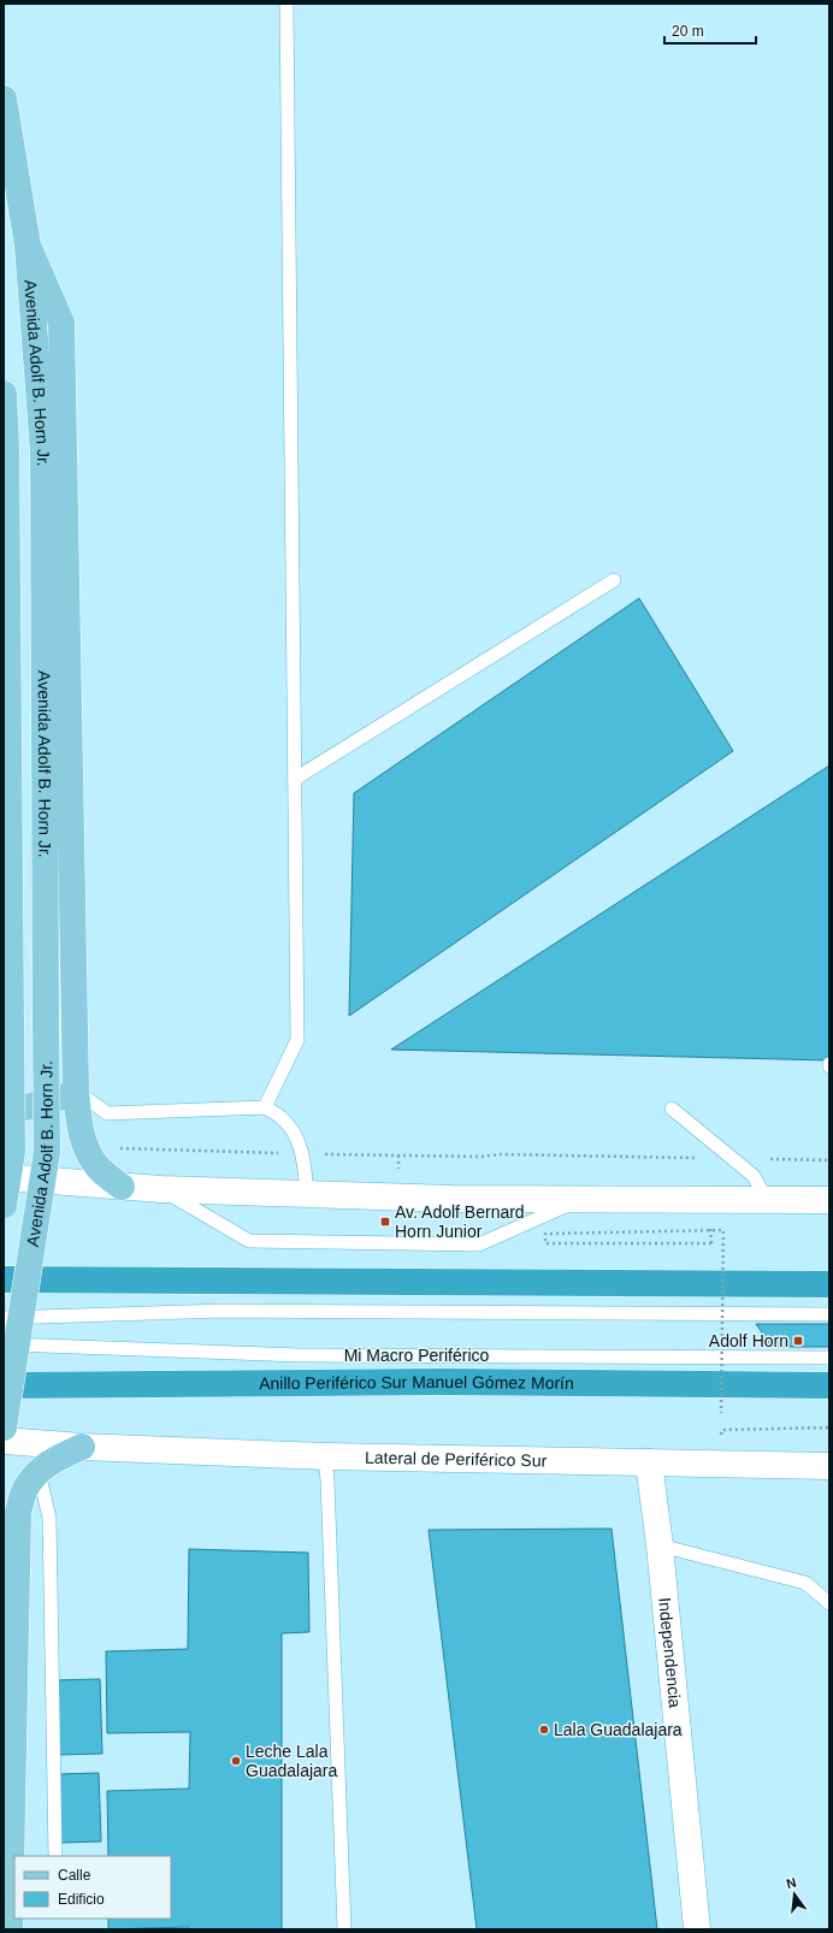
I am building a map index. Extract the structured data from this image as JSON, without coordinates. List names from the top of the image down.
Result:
{
  "streets": {
    "highway": ["Anillo Periférico Sur Manuel Gómez Morín"],
    "main road": ["Avenida Adolf B. Horn Jr."],
    "street": ["Lateral de Periférico Sur", "Independencia"],
    "lane": ["Mi Macro Periférico"]
  },
  "crossings": [
    ["Lateral de Periférico Sur", "Independencia"]
  ],
  "places": {
    "transit": ["Av. Adolf Bernard Horn Junior", "Adolf Horn"],
    "other": ["Lala Guadalajara", "Leche Lala Guadalajara"]
  },
  "legend": ["Calle", "Edificio"],
  "scale_bar": "20 m",
  "north": "top"
}
